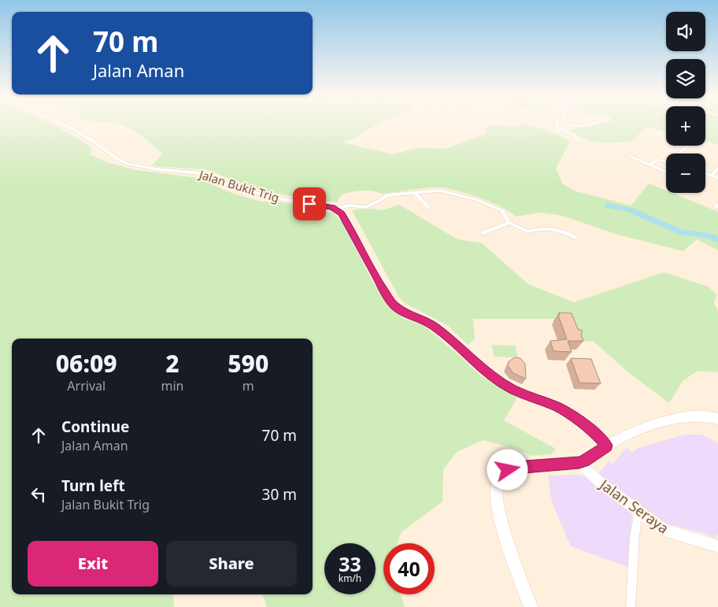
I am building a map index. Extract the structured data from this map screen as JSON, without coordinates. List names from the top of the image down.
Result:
{
  "streets": {
    "street": ["Jalan Bukit Trig", "Jalan Seraya"]
  },
  "page": {
    "map_buttons": ["+", "−"],
    "turn": ["70 m", "Jalan Aman"],
    "eta": [
      "06:09",
      "Arrival",
      "2",
      "min",
      "590",
      "m"
    ],
    "list": [
      {
        "name": "Continue",
        "note": "Jalan Aman",
        "value": "70 m"
      },
      {
        "name": "Turn left",
        "note": "Jalan Bukit Trig",
        "value": "30 m"
      }
    ],
    "buttons": ["Exit", "Share"],
    "speed": "33 km/h",
    "limit": "40"
  }
}
